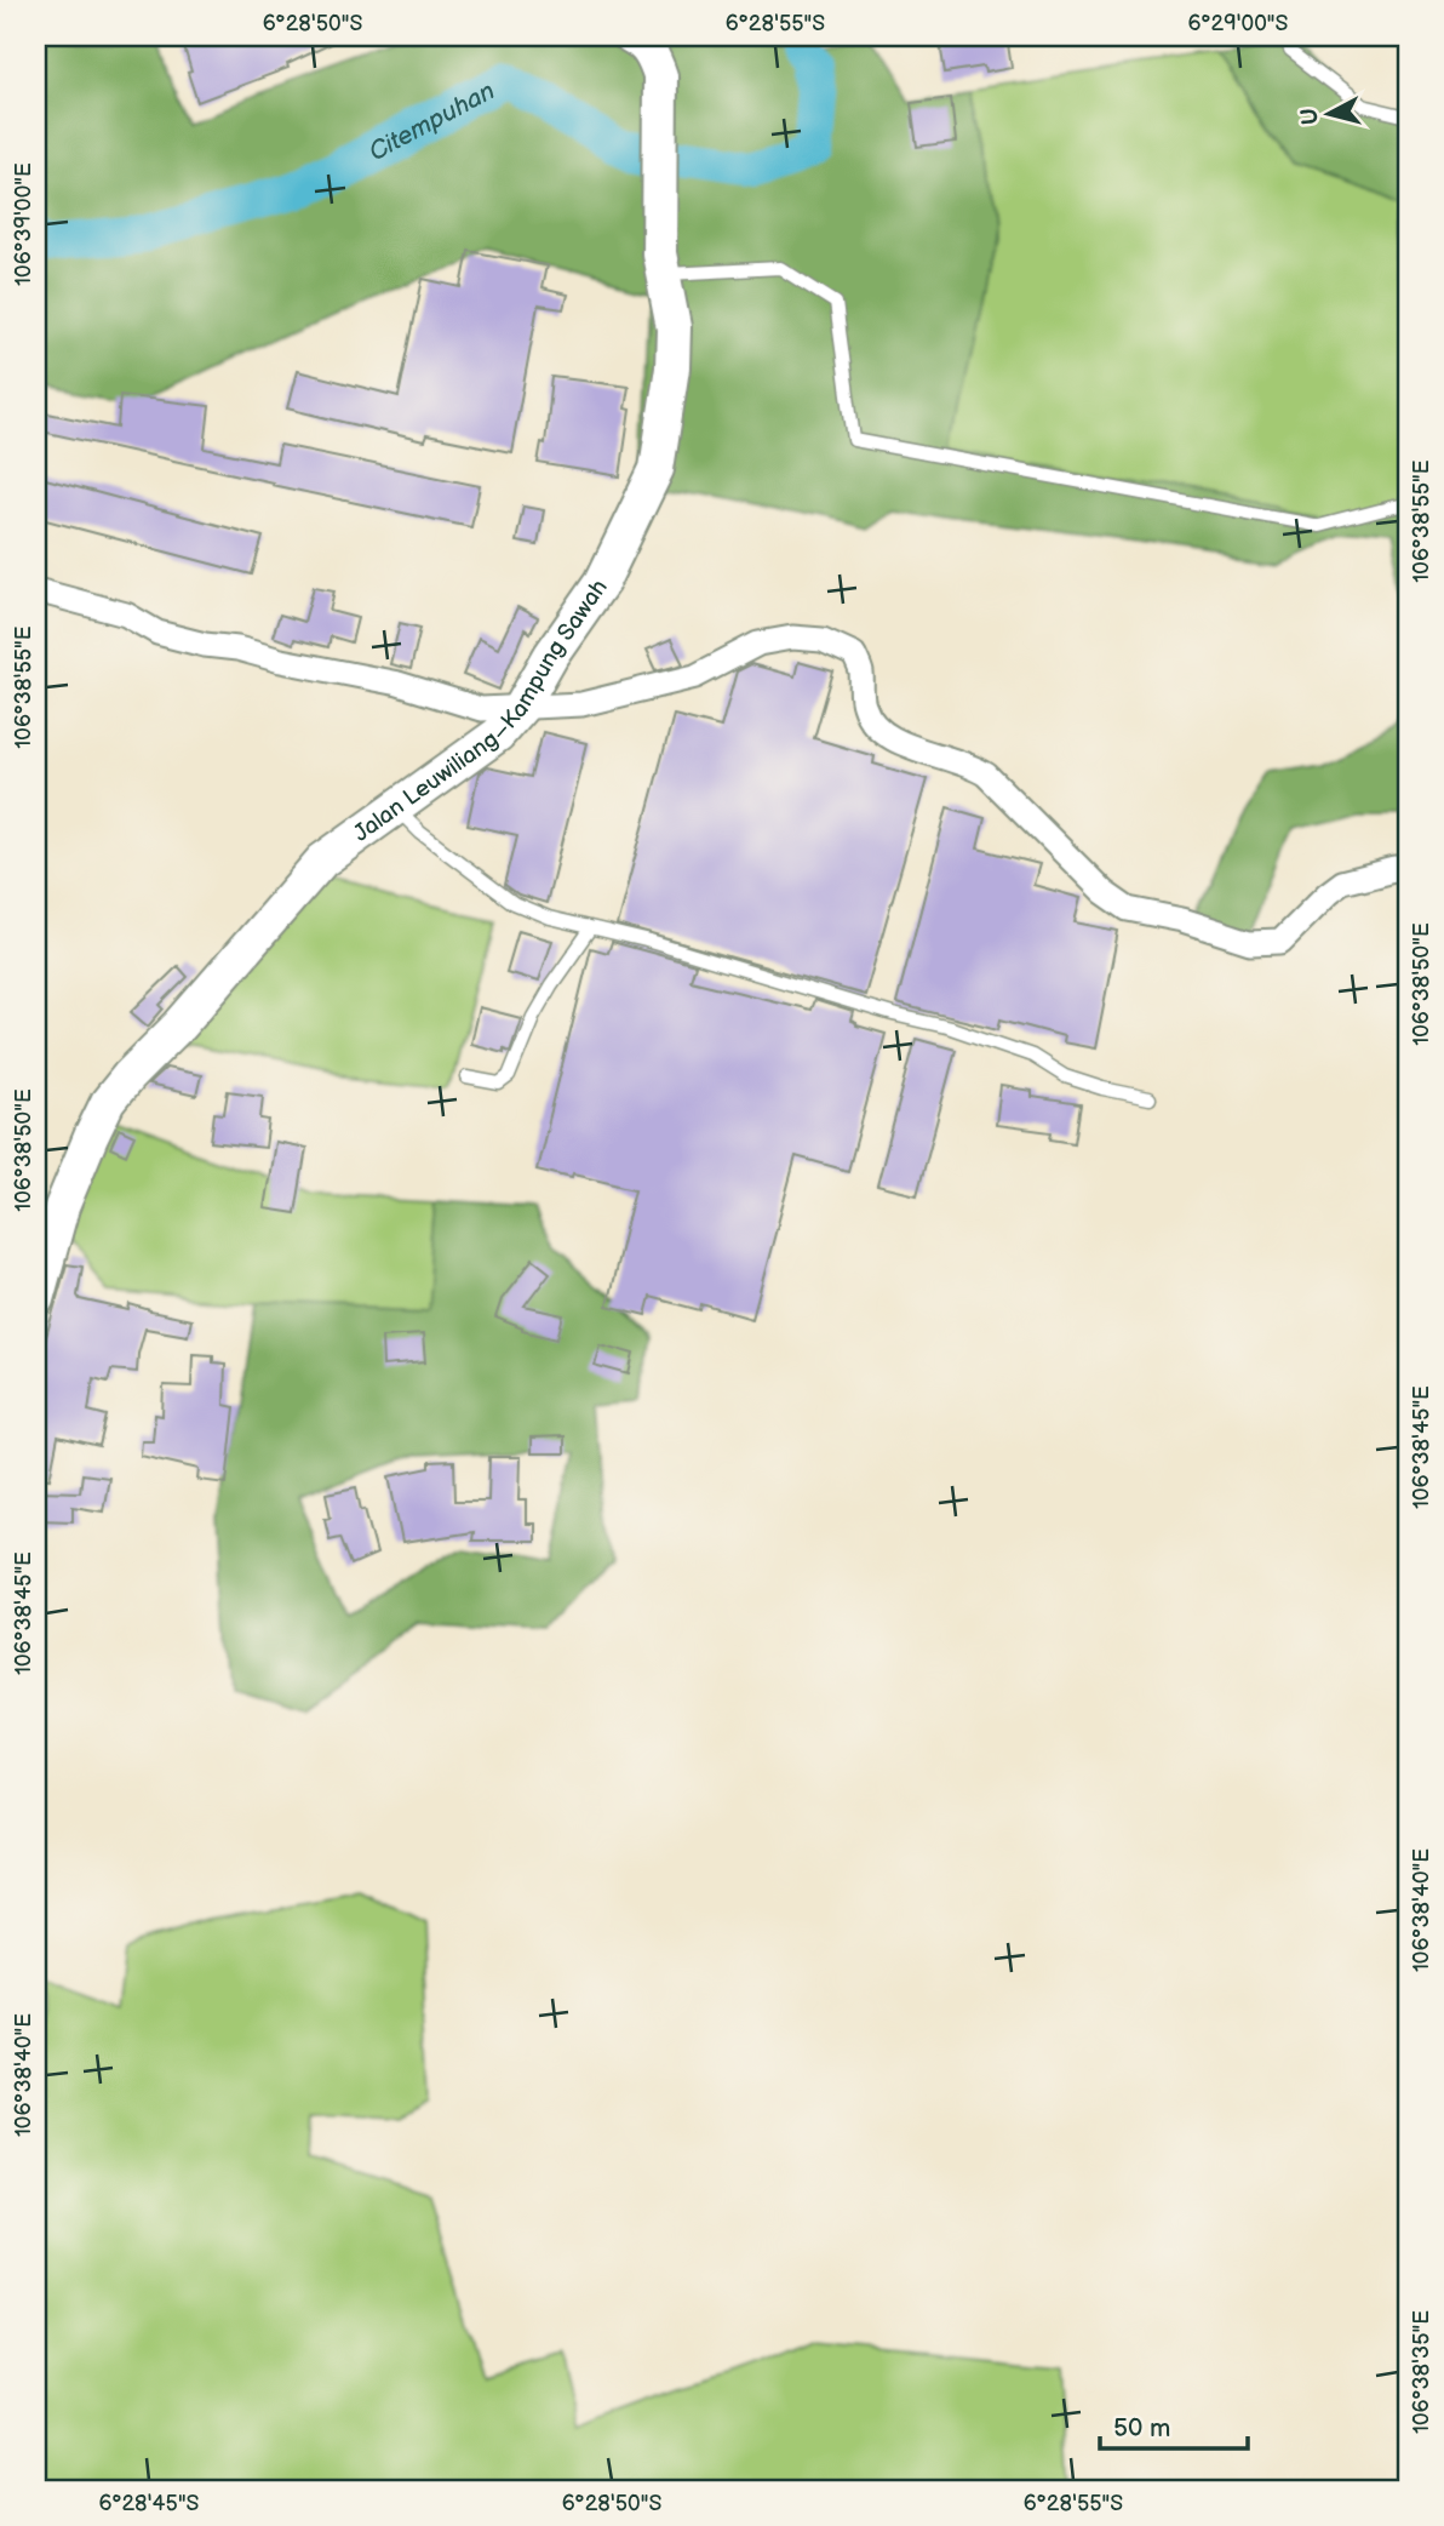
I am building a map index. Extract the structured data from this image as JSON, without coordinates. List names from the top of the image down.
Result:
{
  "streets": {
    "main road": ["Jalan Leuwiliang–Kampung Sawah"]
  },
  "water": ["Citempuhan"],
  "scale_bar": "50 m",
  "north": "left",
  "coordinates": [
    "6°28'50\"S",
    "6°28'55\"S",
    "6°29'00\"S",
    "106°39'00\"E",
    "106°38'55\"E",
    "106°38'50\"E",
    "106°38'45\"E",
    "106°38'40\"E",
    "106°38'35\"E",
    "6°28'45\"S"
  ]
}
